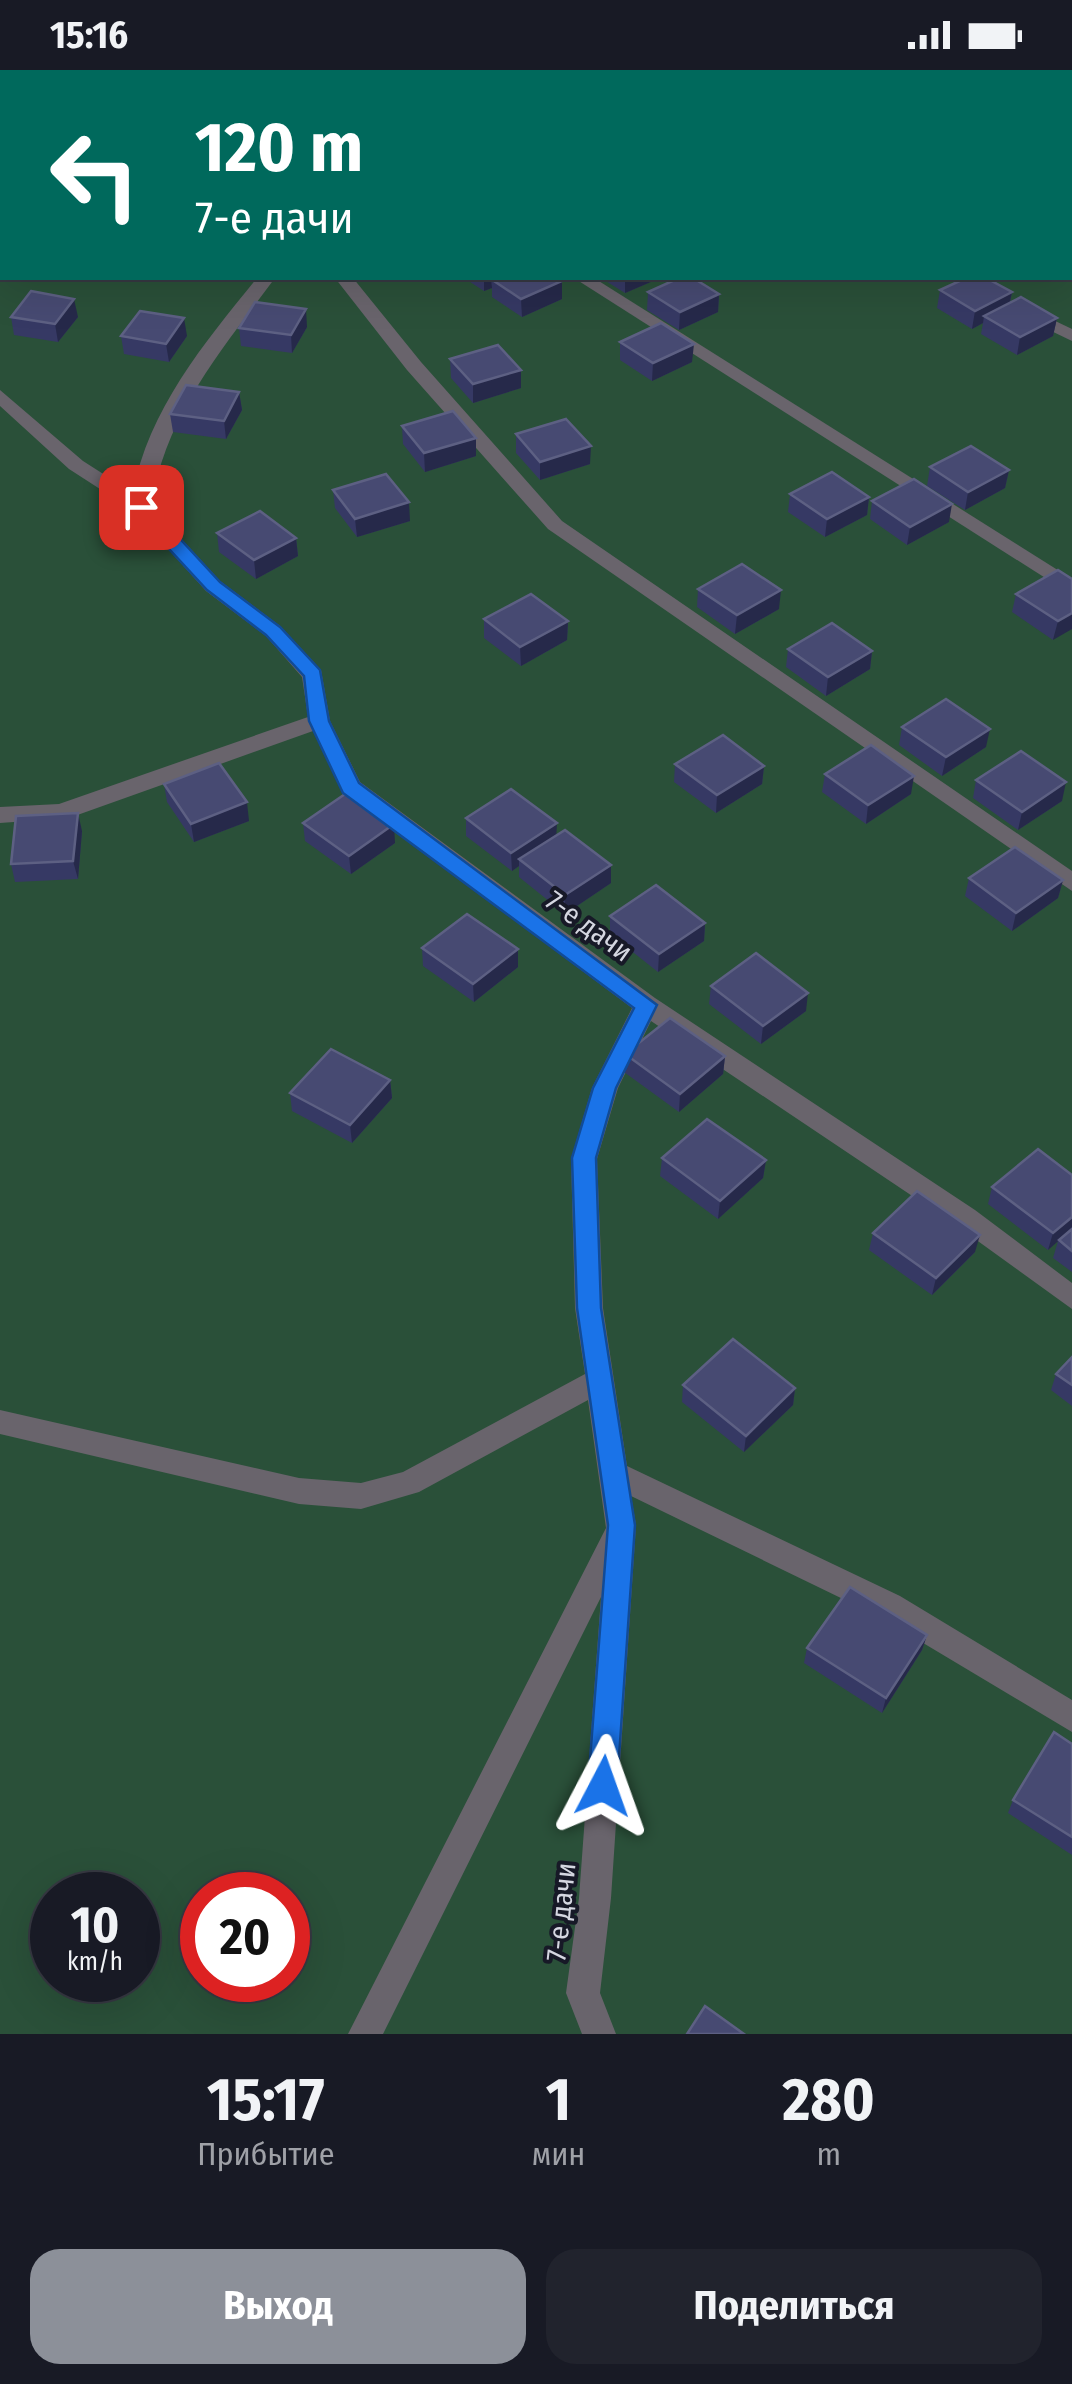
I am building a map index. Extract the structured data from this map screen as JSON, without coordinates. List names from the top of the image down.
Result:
{
  "streets": {
    "lane": ["7-е дачи"]
  },
  "page": {
    "status": "15:16",
    "turn": ["120 m", "7-е дачи"],
    "speed": "10 km/h",
    "limit": "20",
    "eta": [
      "15:17",
      "Прибытие",
      "1",
      "мин",
      "280",
      "m"
    ],
    "buttons": ["Выход", "Поделиться"]
  }
}
